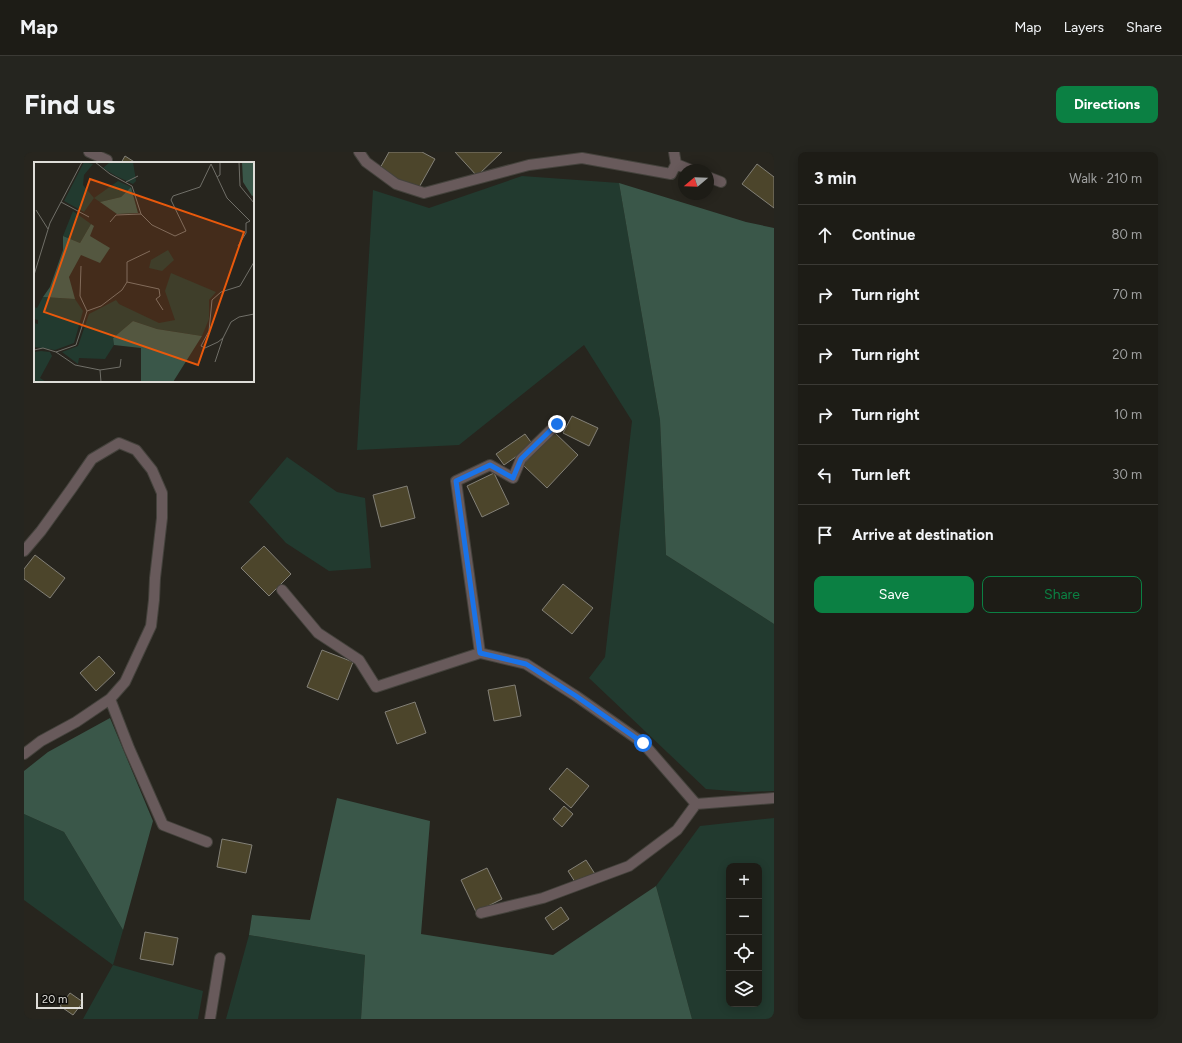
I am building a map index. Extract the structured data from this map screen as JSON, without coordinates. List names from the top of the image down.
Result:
{
  "scale_bar": "20 m",
  "north": "left",
  "page": {
    "header": "Map",
    "nav": ["Map", "Layers", "Share"],
    "buttons": [
      "Directions",
      ["Save", "Share"]
    ],
    "title": "Find us",
    "heading": ["3 min", "Walk · 210 m"],
    "list": [
      ["Continue", "80 m"],
      ["Turn right", "70 m"],
      ["Turn right", "20 m"],
      ["Turn right", "10 m"],
      ["Turn left", "30 m"],
      "Arrive at destination"
    ],
    "map_buttons": ["+", "−"],
    "scale": "20 m"
  }
}
